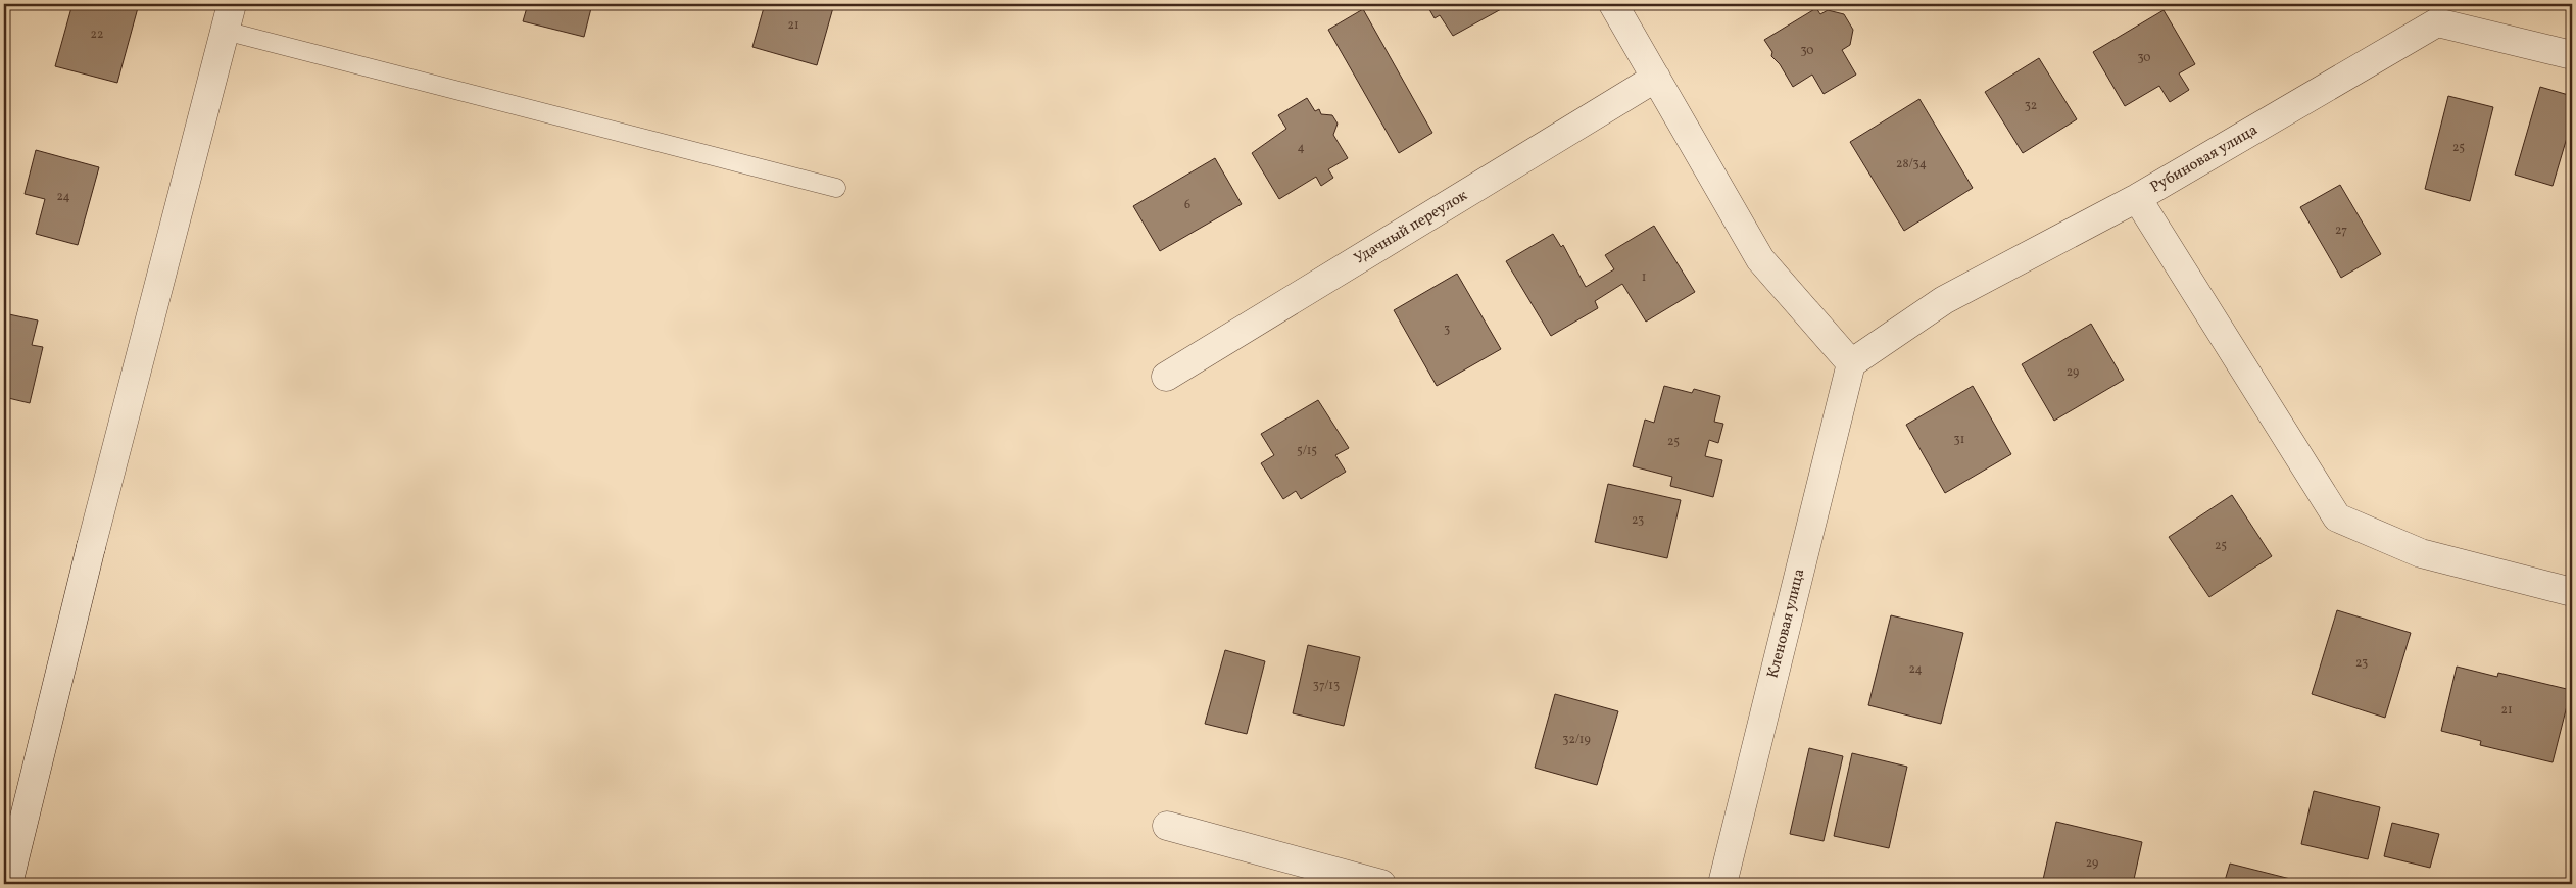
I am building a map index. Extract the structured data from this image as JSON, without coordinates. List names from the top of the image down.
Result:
{
  "streets": {
    "street": ["Рубиновая улица", "Удачный переулок", "Кленовая улица"]
  },
  "crossings": [
    ["Рубиновая улица", "Кленовая улица"]
  ],
  "house_numbers": [
    "21",
    "22",
    "30",
    "30",
    "32",
    "4",
    "25",
    "28/34",
    "24",
    "6",
    "27",
    "1",
    "3",
    "29",
    "31",
    "25",
    "5/15",
    "23",
    "25",
    "23",
    "24",
    "37/13",
    "21",
    "32/19",
    "29"
  ]
}
